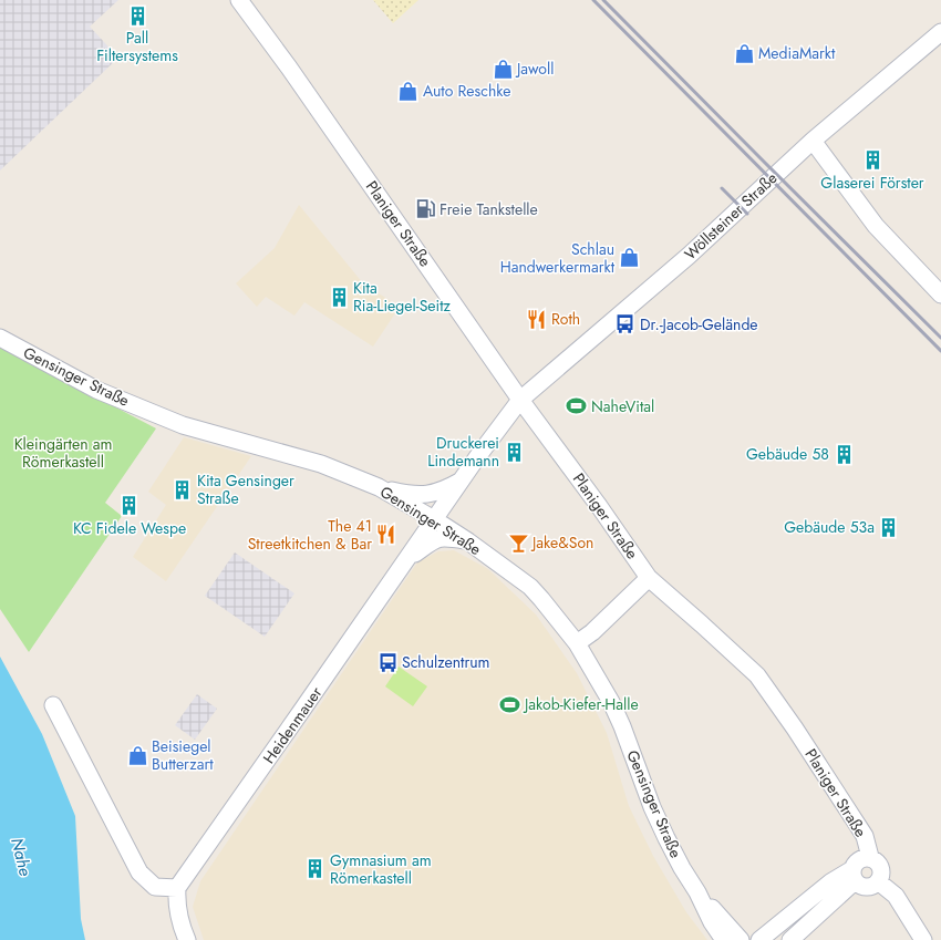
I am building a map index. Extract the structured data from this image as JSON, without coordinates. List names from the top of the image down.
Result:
{
  "streets": {
    "street": [
      "Wöllsteiner Straße",
      "Planiger Straße",
      "Gensinger Straße",
      "Heidenmauer"
    ]
  },
  "crossings": [
    ["Wöllsteiner Straße", "Planiger Straße"],
    ["Wöllsteiner Straße", "Heidenmauer"],
    ["Planiger Straße", "Heidenmauer"],
    ["Gensinger Straße", "Heidenmauer"]
  ],
  "water": ["Nahe"],
  "parks": ["Kleingärten am Römerkastell"],
  "places": {
    "building": [
      "Pall Filtersystems",
      "Glaserei Förster",
      "Kita Ria-Liegel-Seitz",
      "Druckerei Lindemann",
      "Gebäude 58",
      "Kita Gensinger Straße",
      "KC Fidele Wespe",
      "Gebäude 53a",
      "Gymnasium am Römerkastell"
    ],
    "shop": [
      "MediaMarkt",
      "Jawoll",
      "Auto Reschke",
      "Schlau Handwerkermarkt",
      "Beisiegel Butterzart"
    ],
    "fuel station": ["Freie Tankstelle"],
    "restaurant": ["Roth", "The 41 Streetkitchen & Bar"],
    "bus stop": ["Dr.-Jacob-Gelände", "Schulzentrum"],
    "sports": ["NaheVital", "Jakob-Kiefer-Halle"],
    "bar": ["Jake&Son"]
  }
}
